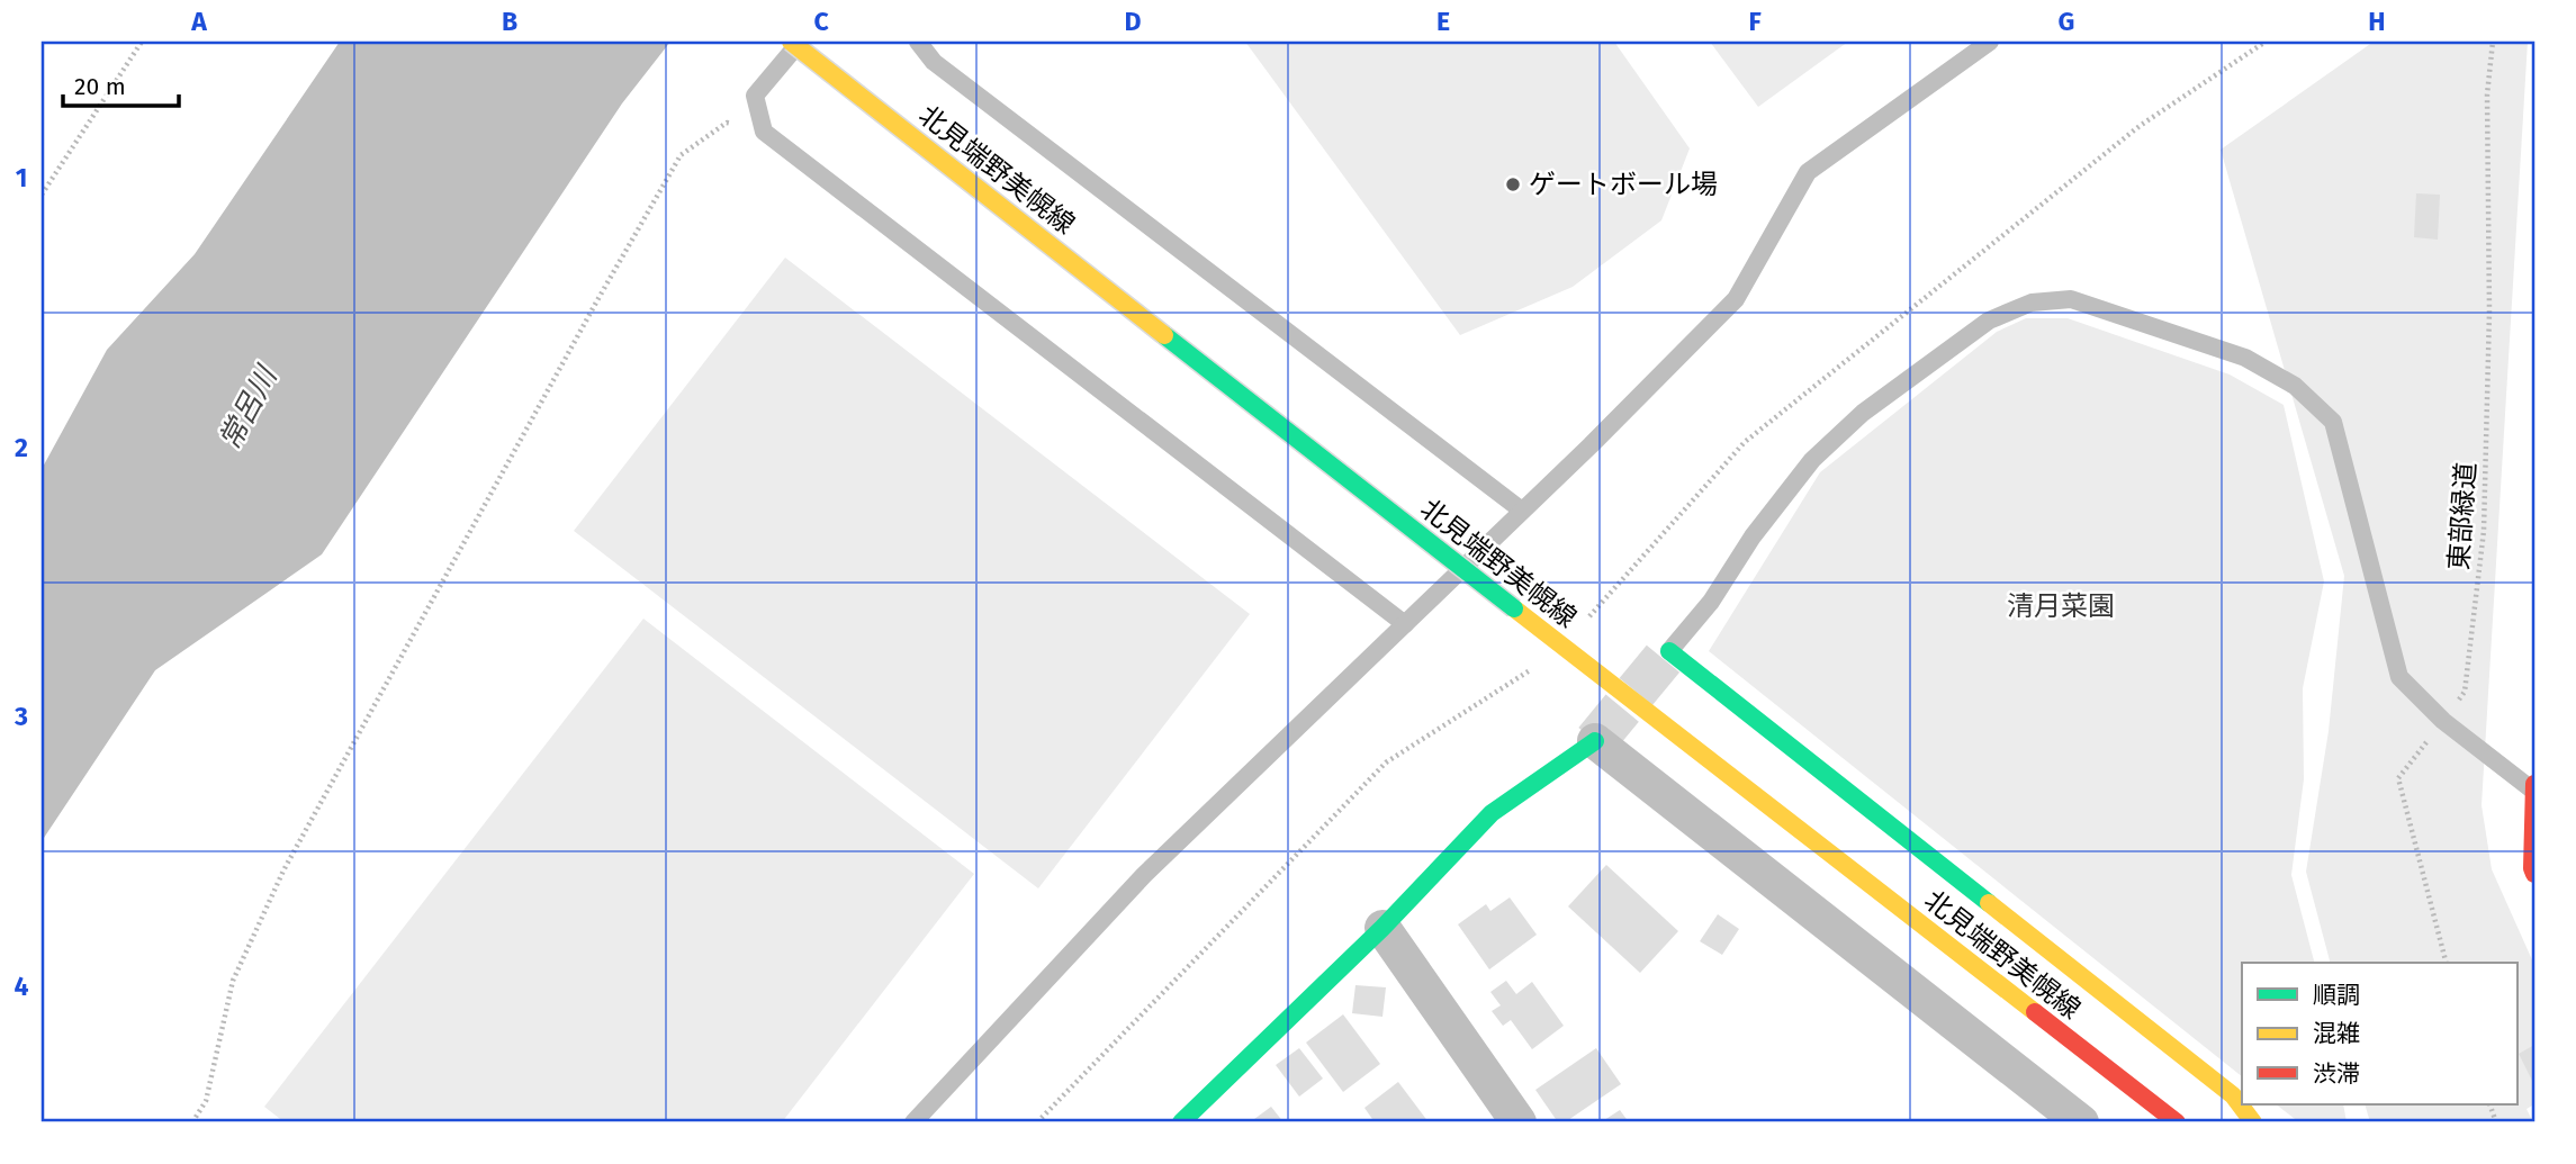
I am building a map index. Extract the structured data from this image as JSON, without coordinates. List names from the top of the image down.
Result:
{
  "streets": {
    "main road": ["北見端野美幌線"],
    "path": ["東部緑道"]
  },
  "water": ["常呂川"],
  "parks": ["清月菜園"],
  "places": ["ゲートボール場"],
  "legend": ["順調", "混雑", "渋滞"],
  "scale_bar": "20 m",
  "grid": {
    "columns": [
      "A",
      "B",
      "C",
      "D",
      "E",
      "F",
      "G",
      "H"
    ],
    "rows": [
      "1",
      "2",
      "3",
      "4"
    ]
  }
}
